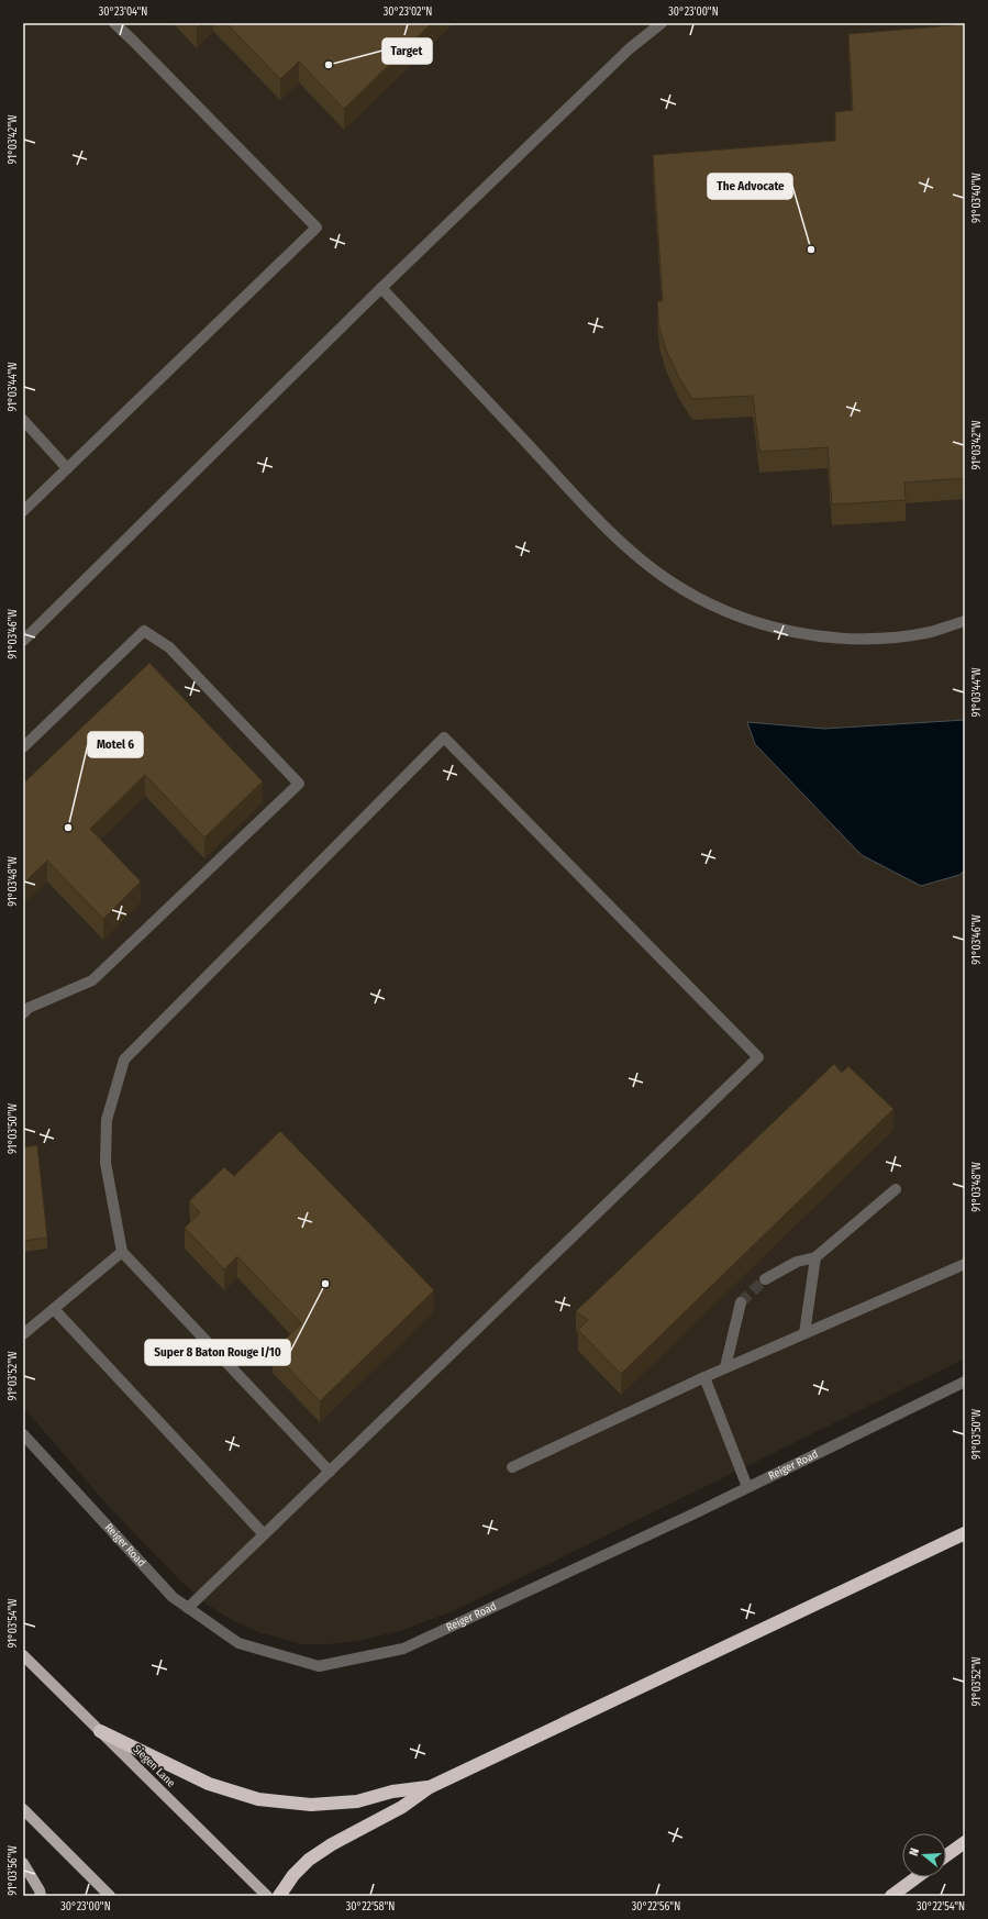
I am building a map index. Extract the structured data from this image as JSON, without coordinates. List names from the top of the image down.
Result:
{
  "streets": {
    "main road": ["Siegen Lane"],
    "street": ["Reiger Road"]
  },
  "places": [
    "Target",
    "The Advocate",
    "Motel 6",
    "Super 8 Baton Rouge I/10"
  ],
  "north": "left",
  "coordinates": [
    "30°23'04\"N",
    "30°23'02\"N",
    "30°23'00\"N",
    "91°03'42\"W",
    "91°03'40\"W",
    "91°03'44\"W",
    "91°03'46\"W",
    "91°03'48\"W",
    "91°03'50\"W",
    "91°03'52\"W",
    "91°03'54\"W",
    "91°03'56\"W",
    "30°22'58\"N",
    "30°22'56\"N",
    "30°22'54\"N"
  ]
}
